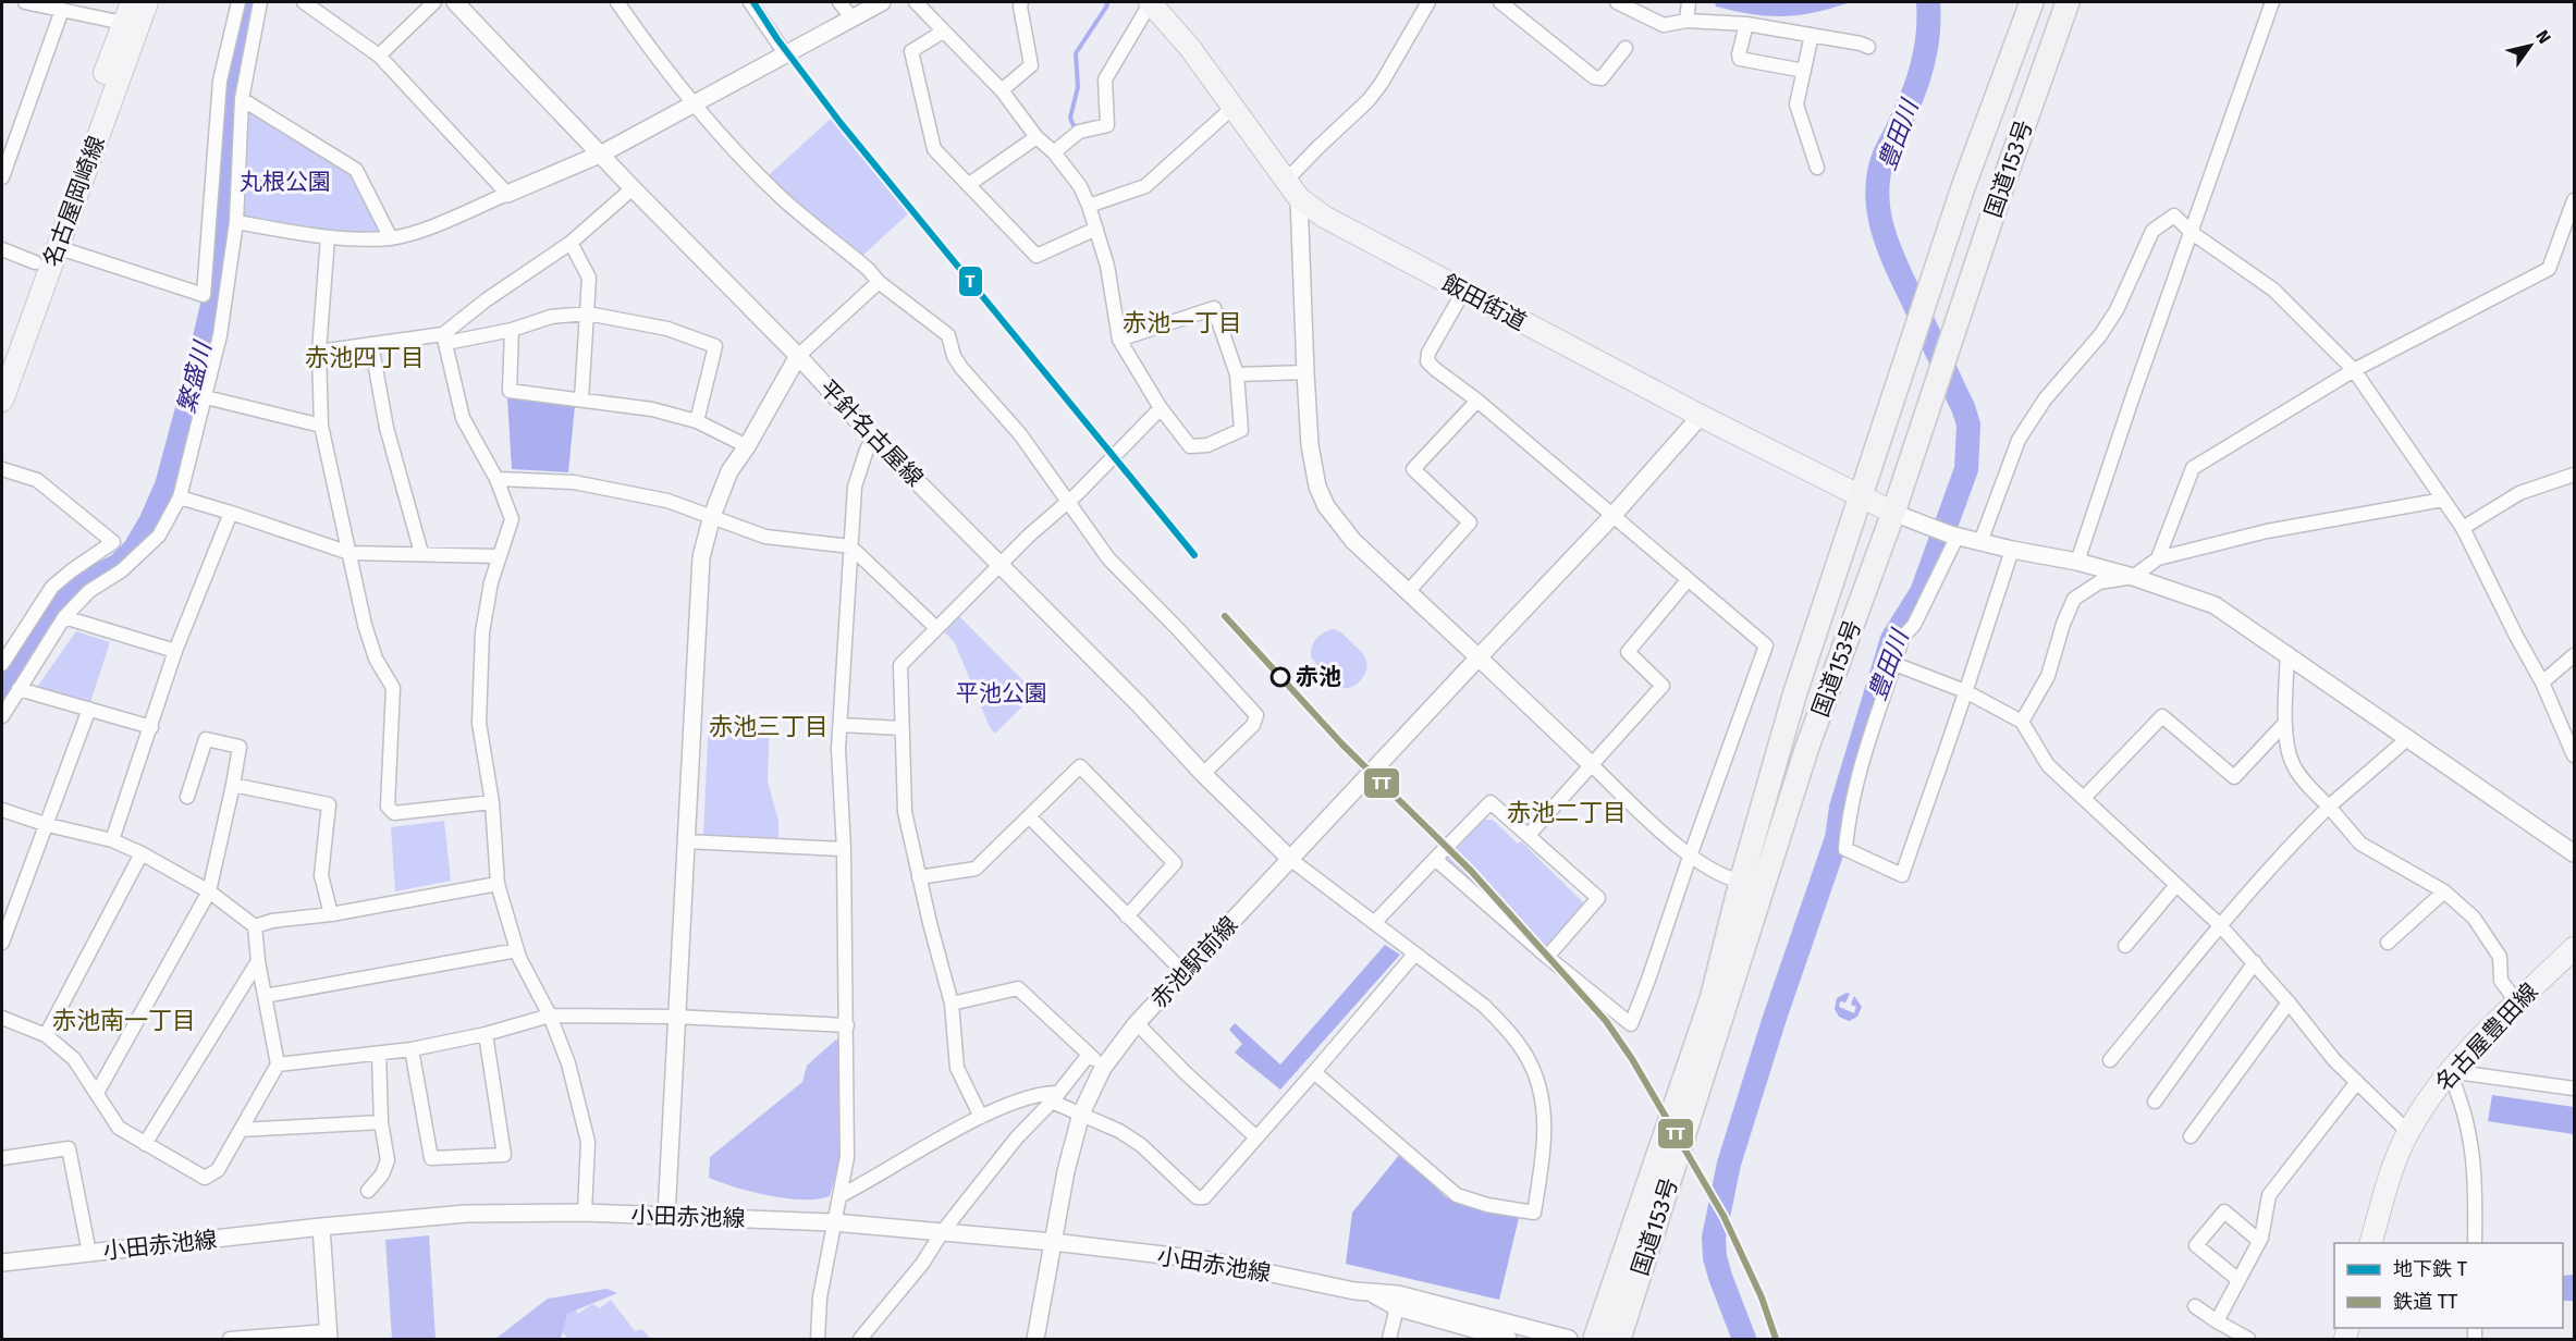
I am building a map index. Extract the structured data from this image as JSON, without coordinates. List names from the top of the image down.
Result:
{
  "streets": {
    "highway": ["国道153号"],
    "main road": ["名古屋岡崎線", "飯田街道", "名古屋豊田線"],
    "street": ["平針名古屋線", "赤池駅前線", "小田赤池線"]
  },
  "crossings": [
    ["国道153号", "飯田街道"],
    ["飯田街道", "赤池駅前線"],
    ["平針名古屋線", "赤池駅前線"],
    ["赤池駅前線", "小田赤池線"]
  ],
  "districts": [
    "赤池一丁目",
    "赤池四丁目",
    "赤池三丁目",
    "赤池二丁目",
    "赤池南一丁目"
  ],
  "water": ["豊田川", "繁盛川"],
  "parks": ["丸根公園", "平池公園"],
  "places": ["赤池"],
  "lines": ["metro line T", "rail line TT"],
  "legend": ["地下鉄 T", "鉄道 TT"],
  "north": "top right"
}
